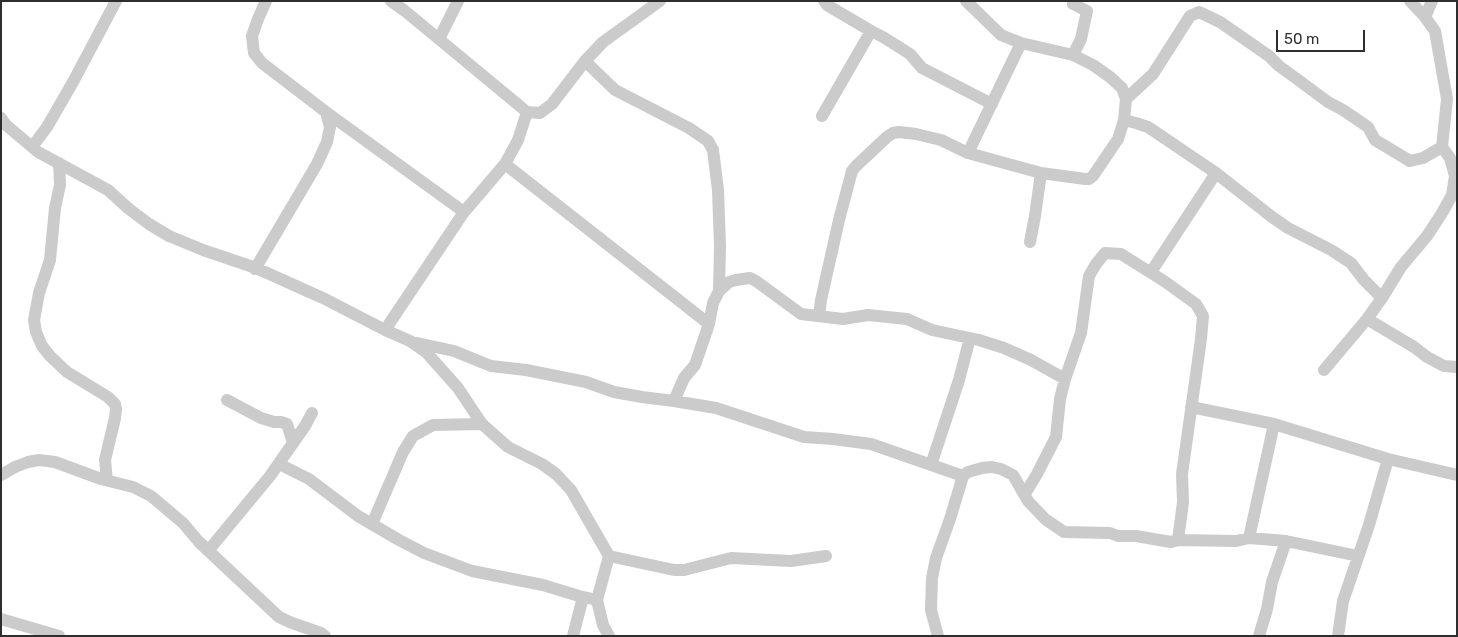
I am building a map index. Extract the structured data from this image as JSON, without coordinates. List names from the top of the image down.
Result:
{
  "scale_bar": "50 m"
}
